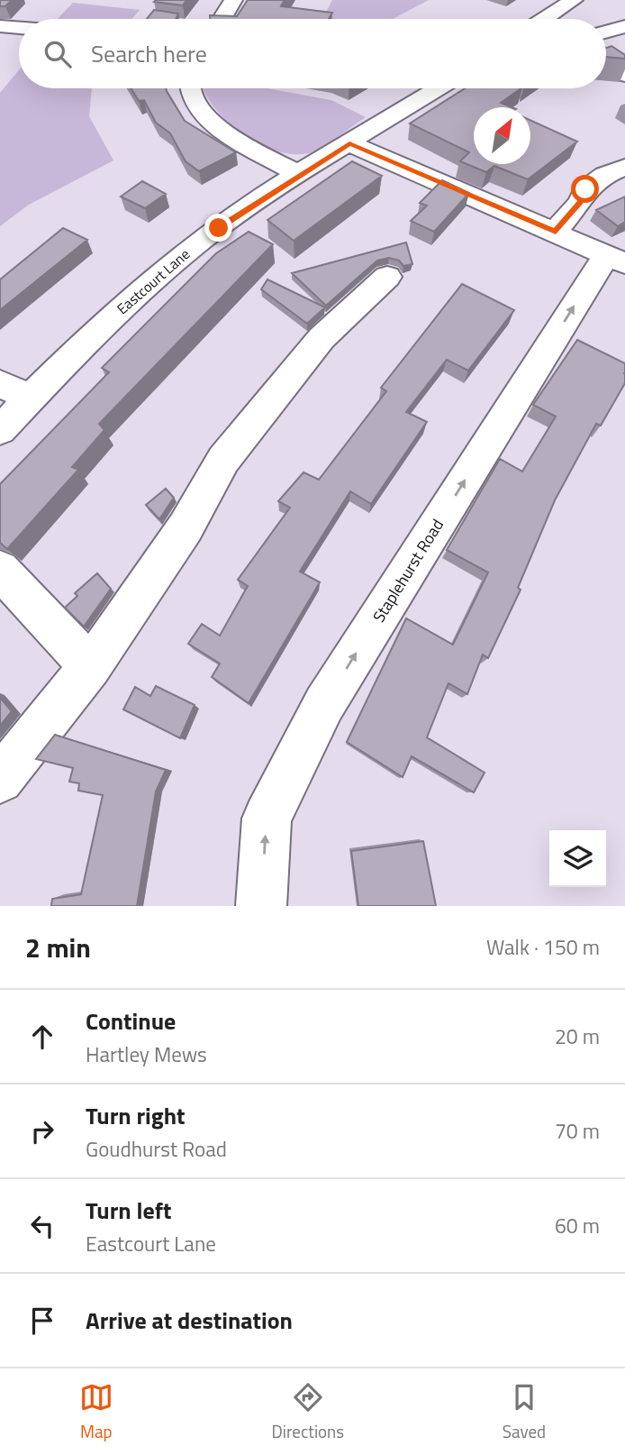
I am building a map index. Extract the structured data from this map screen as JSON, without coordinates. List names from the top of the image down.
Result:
{
  "streets": {
    "street": ["Eastcourt Lane", "Staplehurst Road"]
  },
  "north": "top right",
  "page": {
    "search": "Search here",
    "heading": ["2 min", "Walk · 150 m"],
    "list": [
      ["Continue", "Hartley Mews", "20 m"],
      ["Turn right", "Goudhurst Road", "70 m"],
      ["Turn left", "Eastcourt Lane", "60 m"],
      "Arrive at destination"
    ],
    "nav": ["Map", "Directions", "Saved"]
  }
}
